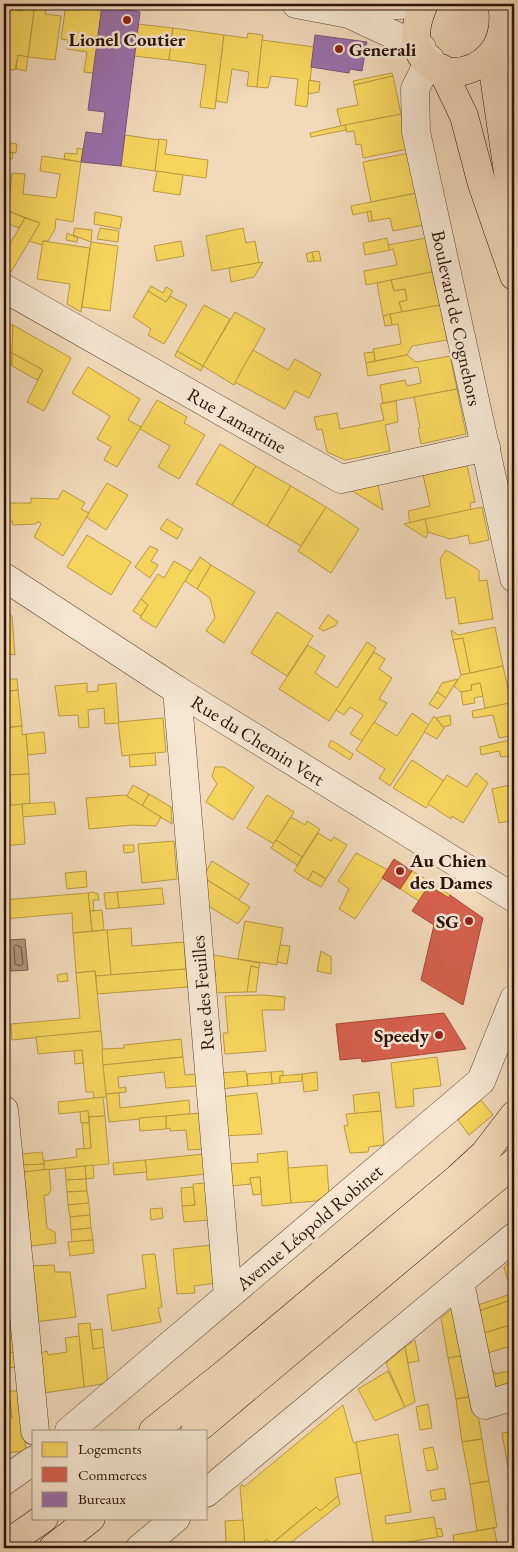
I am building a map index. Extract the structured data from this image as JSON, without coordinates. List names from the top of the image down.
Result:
{
  "streets": {
    "street": [
      "Boulevard de Cognehors",
      "Rue Lamartine",
      "Rue du Chemin Vert",
      "Rue des Feuilles",
      "Avenue Léopold Robinet"
    ]
  },
  "crossings": [
    ["Boulevard de Cognehors", "Rue Lamartine"],
    ["Rue du Chemin Vert", "Rue des Feuilles"],
    ["Rue des Feuilles", "Avenue Léopold Robinet"]
  ],
  "places": [
    "Lionel Coutier",
    "Generali",
    "Au Chien des Dames",
    "SG",
    "Speedy"
  ],
  "legend": ["Logements", "Commerces", "Bureaux"]
}
